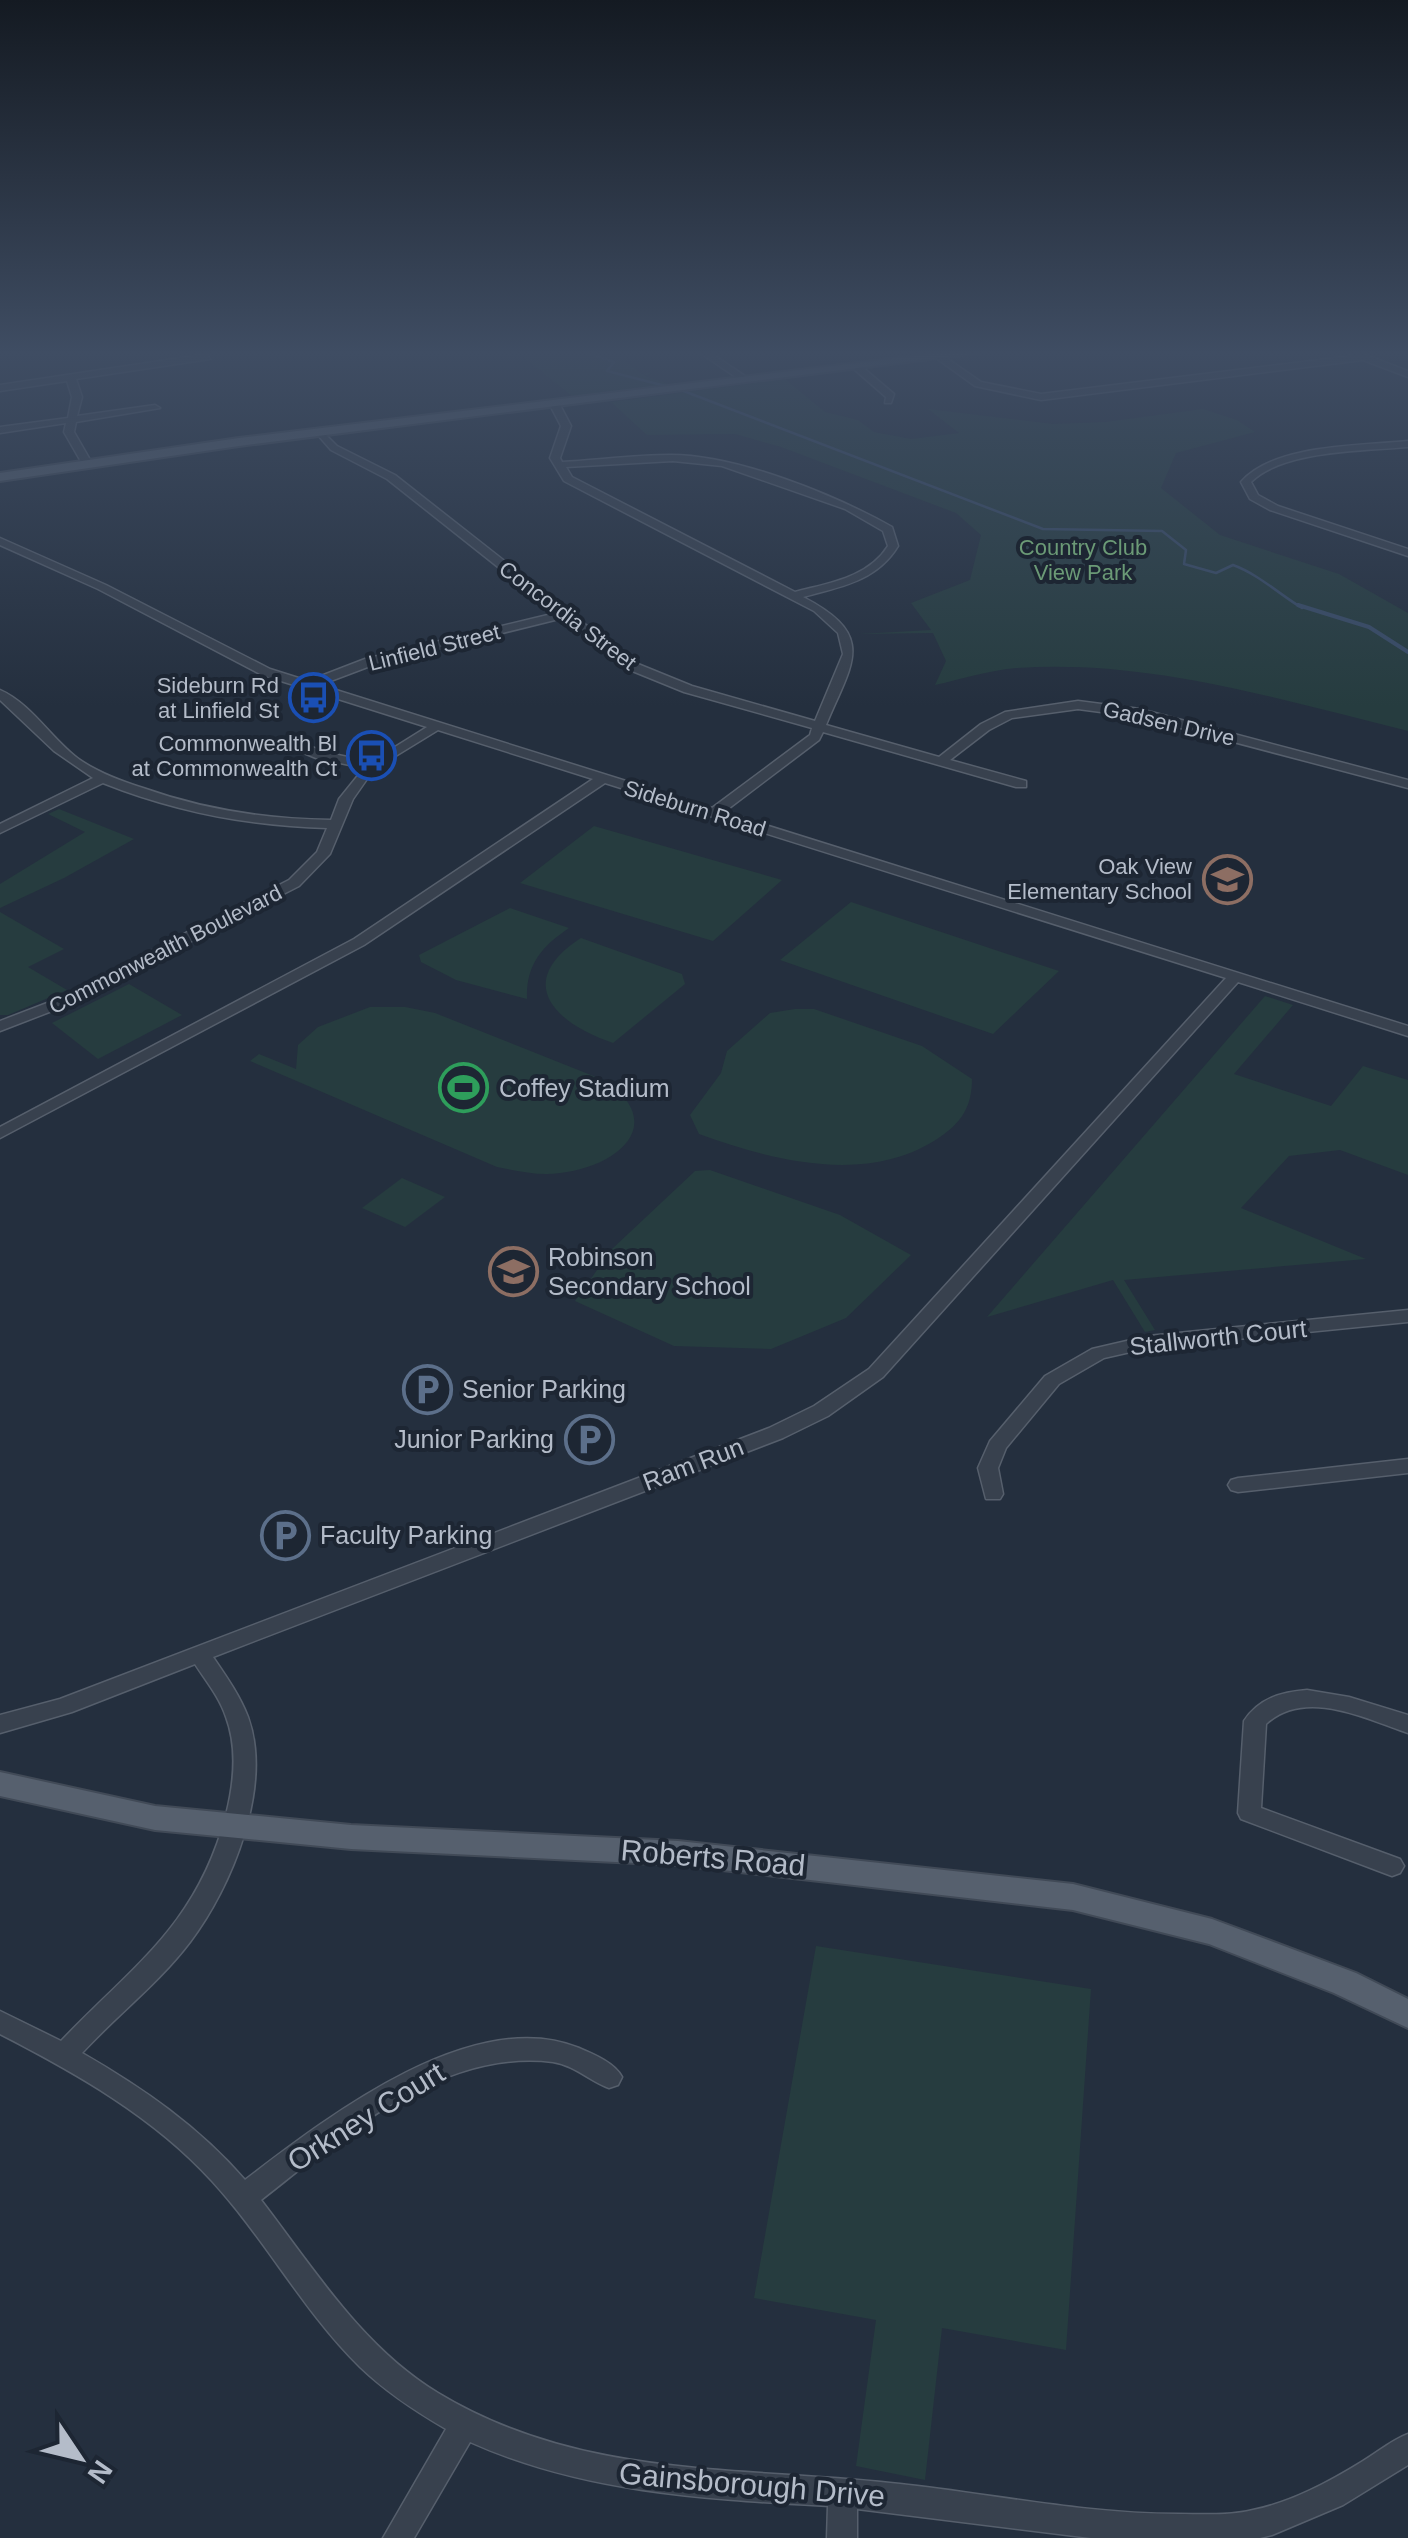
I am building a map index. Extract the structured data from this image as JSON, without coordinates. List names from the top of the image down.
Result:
{
  "streets": {
    "main road": ["Roberts Road"],
    "street": [
      "Concordia Street",
      "Linfield Street",
      "Gadsen Drive",
      "Sideburn Road",
      "Commonwealth Boulevard",
      "Stallworth Court",
      "Ram Run",
      "Orkney Court",
      "Gainsborough Drive"
    ]
  },
  "crossings": [
    ["Concordia Street", "Linfield Street"],
    ["Concordia Street", "Gadsen Drive"],
    ["Linfield Street", "Sideburn Road"],
    ["Sideburn Road", "Commonwealth Boulevard"],
    ["Sideburn Road", "Ram Run"],
    ["Orkney Court", "Gainsborough Drive"]
  ],
  "parks": ["Country Club View Park"],
  "places": {
    "bus stop": ["Sideburn Rd at Linfield St", "Commonwealth Bl at Commonwealth Ct"],
    "school or university": ["Oak View Elementary School", "Robinson Secondary School"],
    "sports": ["Coffey Stadium"],
    "parking": ["Senior Parking", "Junior Parking", "Faculty Parking"]
  },
  "north": "bottom right"
}
